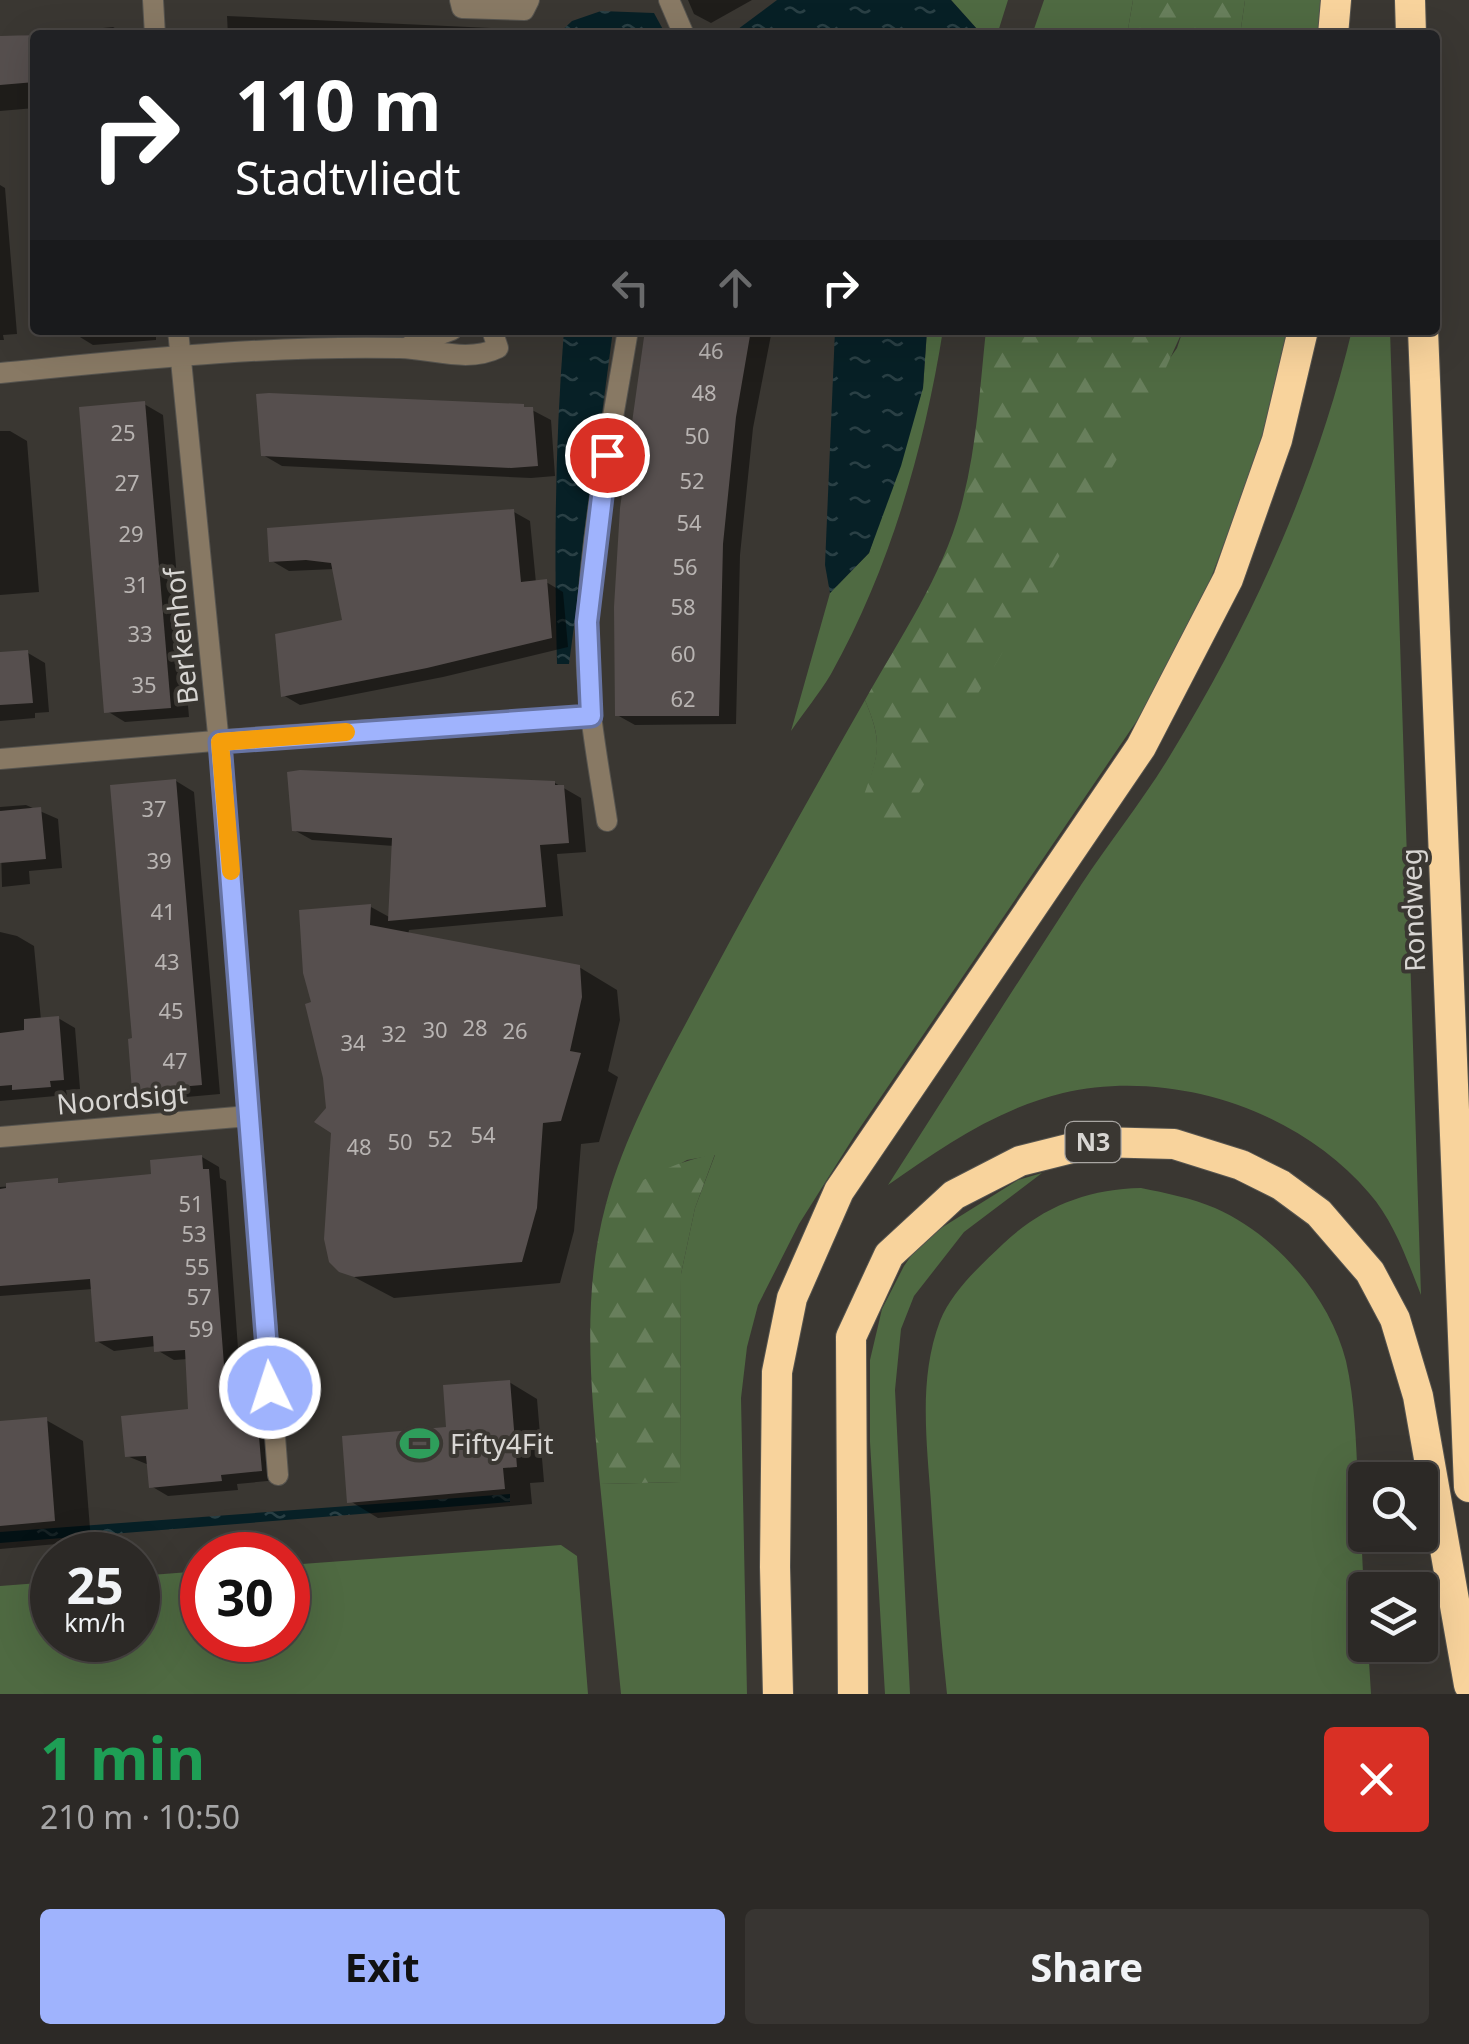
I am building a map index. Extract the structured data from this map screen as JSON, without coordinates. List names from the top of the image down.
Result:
{
  "streets": {
    "highway": ["Rondweg", "N3"],
    "street": ["Berkenhof", "Noordsigt"]
  },
  "crossings": [
    ["Berkenhof", "Noordsigt"]
  ],
  "places": {
    "sports": ["Fifty4Fit"]
  },
  "house_numbers": [
    "46",
    "48",
    "25",
    "50",
    "52",
    "27",
    "54",
    "29",
    "56",
    "31",
    "58",
    "33",
    "60",
    "35",
    "62",
    "37",
    "39",
    "41",
    "43",
    "45",
    "28",
    "30",
    "26",
    "32",
    "34",
    "47",
    "54",
    "52",
    "50",
    "48",
    "51",
    "53",
    "55",
    "57",
    "59"
  ],
  "page": {
    "turn": ["110 m", "Stadtvliedt"],
    "speed": "25 km/h",
    "limit": "30",
    "heading": ["1 min", "210 m · 10:50"],
    "buttons": ["Exit", "Share"]
  }
}
